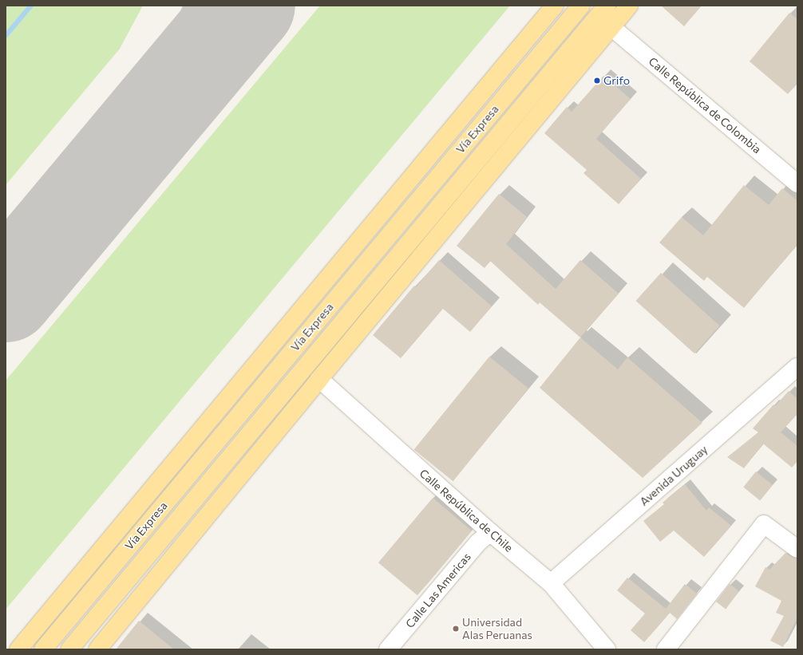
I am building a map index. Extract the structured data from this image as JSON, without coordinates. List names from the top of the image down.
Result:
{
  "streets": {
    "main road": ["Vía Expresa"],
    "street": [
      "Calle República de Colombia",
      "Avenida Uruguay",
      "Calle República de Chile",
      "Calle Las Americas"
    ]
  },
  "crossings": [
    ["Avenida Uruguay", "Calle República de Chile"],
    ["Calle República de Chile", "Calle Las Americas"]
  ],
  "places": ["Grifo", "Universidad Alas Peruanas"]
}
